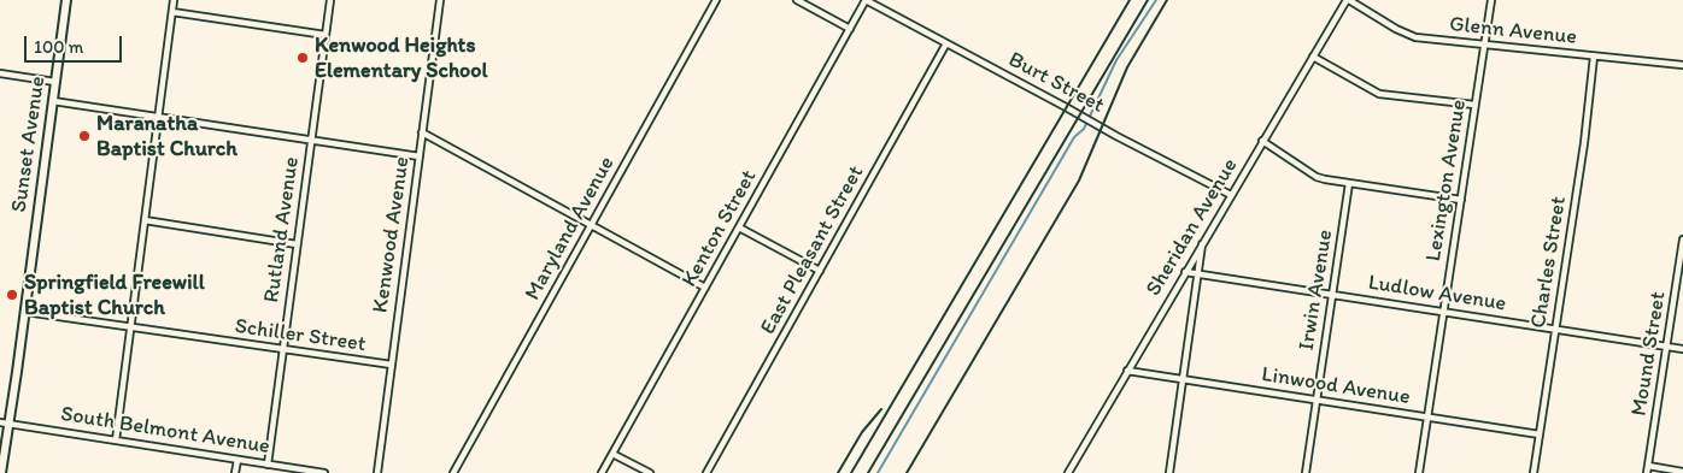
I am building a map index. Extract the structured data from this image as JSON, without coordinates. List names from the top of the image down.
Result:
{
  "streets": {
    "street": [
      "Glenn Avenue",
      "Burt Street",
      "Sunset Avenue",
      "Lexington Avenue",
      "Sheridan Avenue",
      "Maryland Avenue",
      "Kenton Street",
      "Rutland Avenue",
      "Kenwood Avenue",
      "East Pleasant Street",
      "Charles Street",
      "Irwin Avenue",
      "Ludlow Avenue",
      "Schiller Street",
      "Mound Street",
      "Linwood Avenue",
      "South Belmont Avenue"
    ]
  },
  "crossings": [
    ["Glenn Avenue", "Lexington Avenue"],
    ["Glenn Avenue", "Sheridan Avenue"],
    ["Glenn Avenue", "Charles Street"],
    ["Burt Street", "Sheridan Avenue"],
    ["Burt Street", "Kenton Street"],
    ["Burt Street", "East Pleasant Street"],
    ["Sunset Avenue", "Schiller Street"],
    ["Sunset Avenue", "South Belmont Avenue"],
    ["Lexington Avenue", "Ludlow Avenue"],
    ["Lexington Avenue", "Linwood Avenue"],
    ["Sheridan Avenue", "Ludlow Avenue"],
    ["Sheridan Avenue", "Linwood Avenue"],
    ["Rutland Avenue", "Schiller Street"],
    ["Rutland Avenue", "South Belmont Avenue"],
    ["Kenwood Avenue", "Schiller Street"],
    ["Charles Street", "Ludlow Avenue"],
    ["Charles Street", "Linwood Avenue"],
    ["Irwin Avenue", "Ludlow Avenue"],
    ["Irwin Avenue", "Linwood Avenue"],
    ["Ludlow Avenue", "Mound Street"]
  ],
  "places": ["Kenwood Heights Elementary School", "Maranatha Baptist Church", "Springfield Freewill Baptist Church"],
  "scale_bar": "100 m"
}
